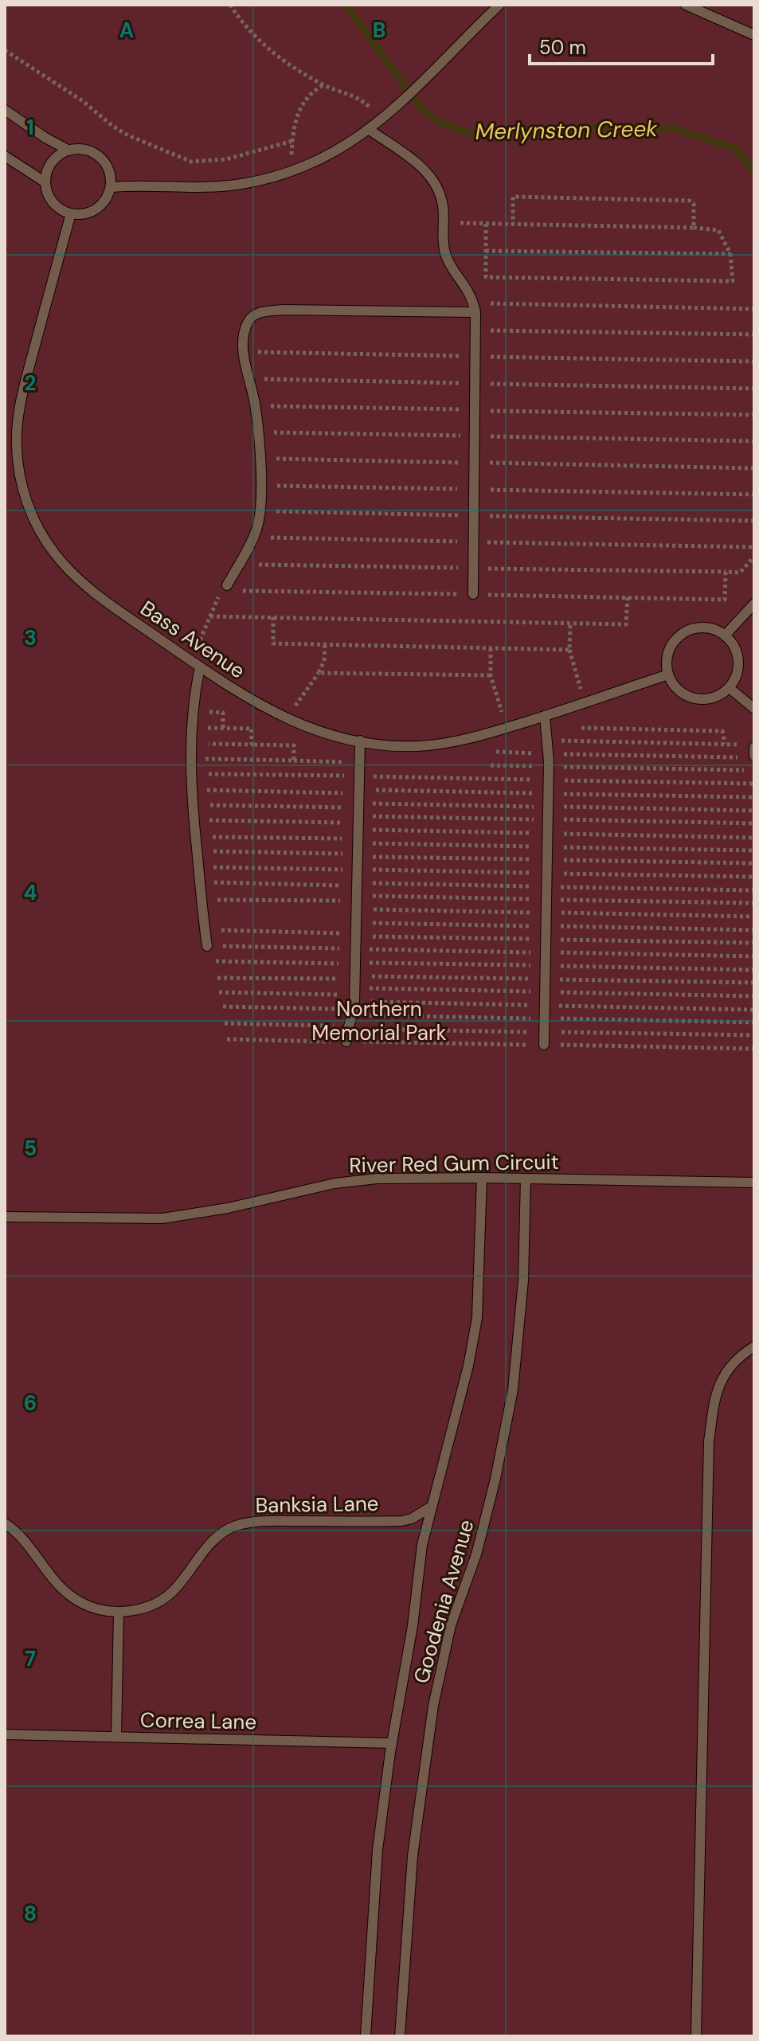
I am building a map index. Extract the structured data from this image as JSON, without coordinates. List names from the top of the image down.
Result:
{
  "streets": {
    "lane": [
      "Bass Avenue",
      "River Red Gum Circuit",
      "Banksia Lane",
      "Goodenia Avenue",
      "Correa Lane"
    ]
  },
  "crossings": [
    ["River Red Gum Circuit", "Goodenia Avenue"],
    ["Banksia Lane", "Goodenia Avenue"],
    ["Goodenia Avenue", "Correa Lane"]
  ],
  "water": ["Merlynston Creek"],
  "parks": ["Northern Memorial Park"],
  "scale_bar": "50 m",
  "grid": {
    "columns": ["A", "B"],
    "rows": [
      "1",
      "2",
      "3",
      "4",
      "5",
      "6",
      "7",
      "8"
    ]
  }
}
